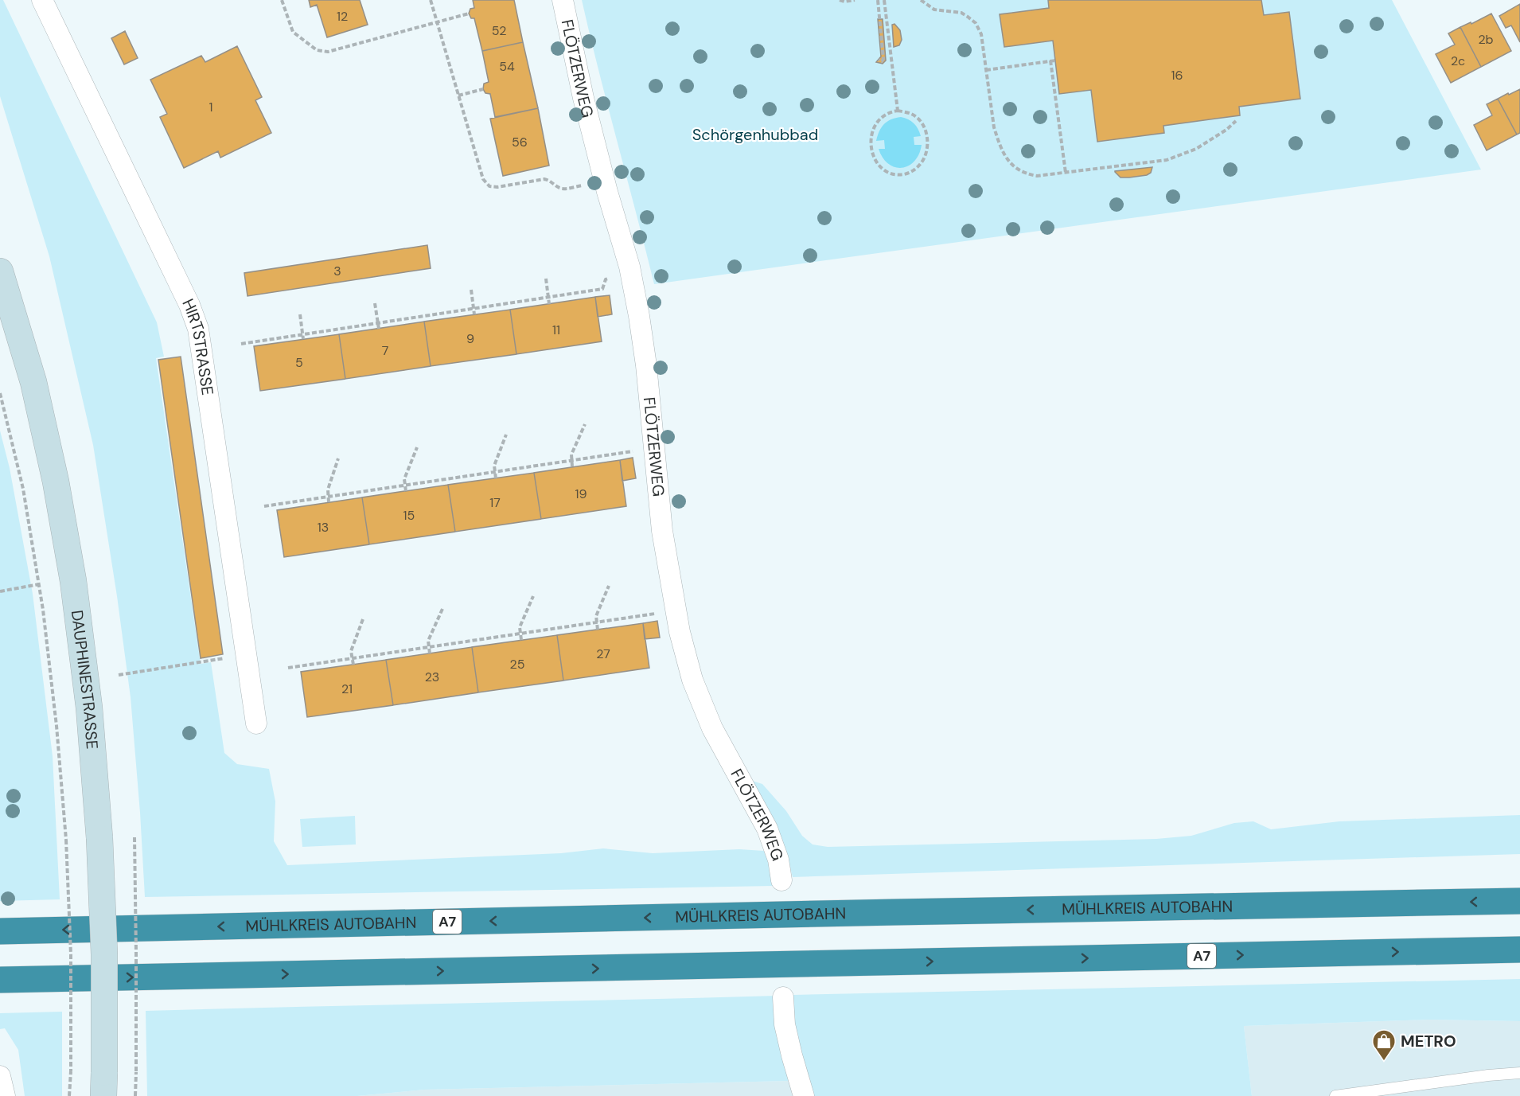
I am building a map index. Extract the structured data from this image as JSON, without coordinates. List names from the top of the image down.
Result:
{
  "streets": {
    "highway": ["MÜHLKREIS AUTOBAHN", "A7"],
    "main road": ["DAUPHINESTRASSE"],
    "street": ["FLÖTZERWEG", "HIRTSTRASSE"]
  },
  "parks": ["Schörgenhubbad"],
  "places": {
    "shop": ["METRO"]
  },
  "house_numbers": [
    "12",
    "52",
    "2b",
    "2c",
    "54",
    "16",
    "1",
    "56",
    "3",
    "11",
    "9",
    "7",
    "5",
    "19",
    "17",
    "15",
    "13",
    "27",
    "25",
    "23",
    "21"
  ]
}
